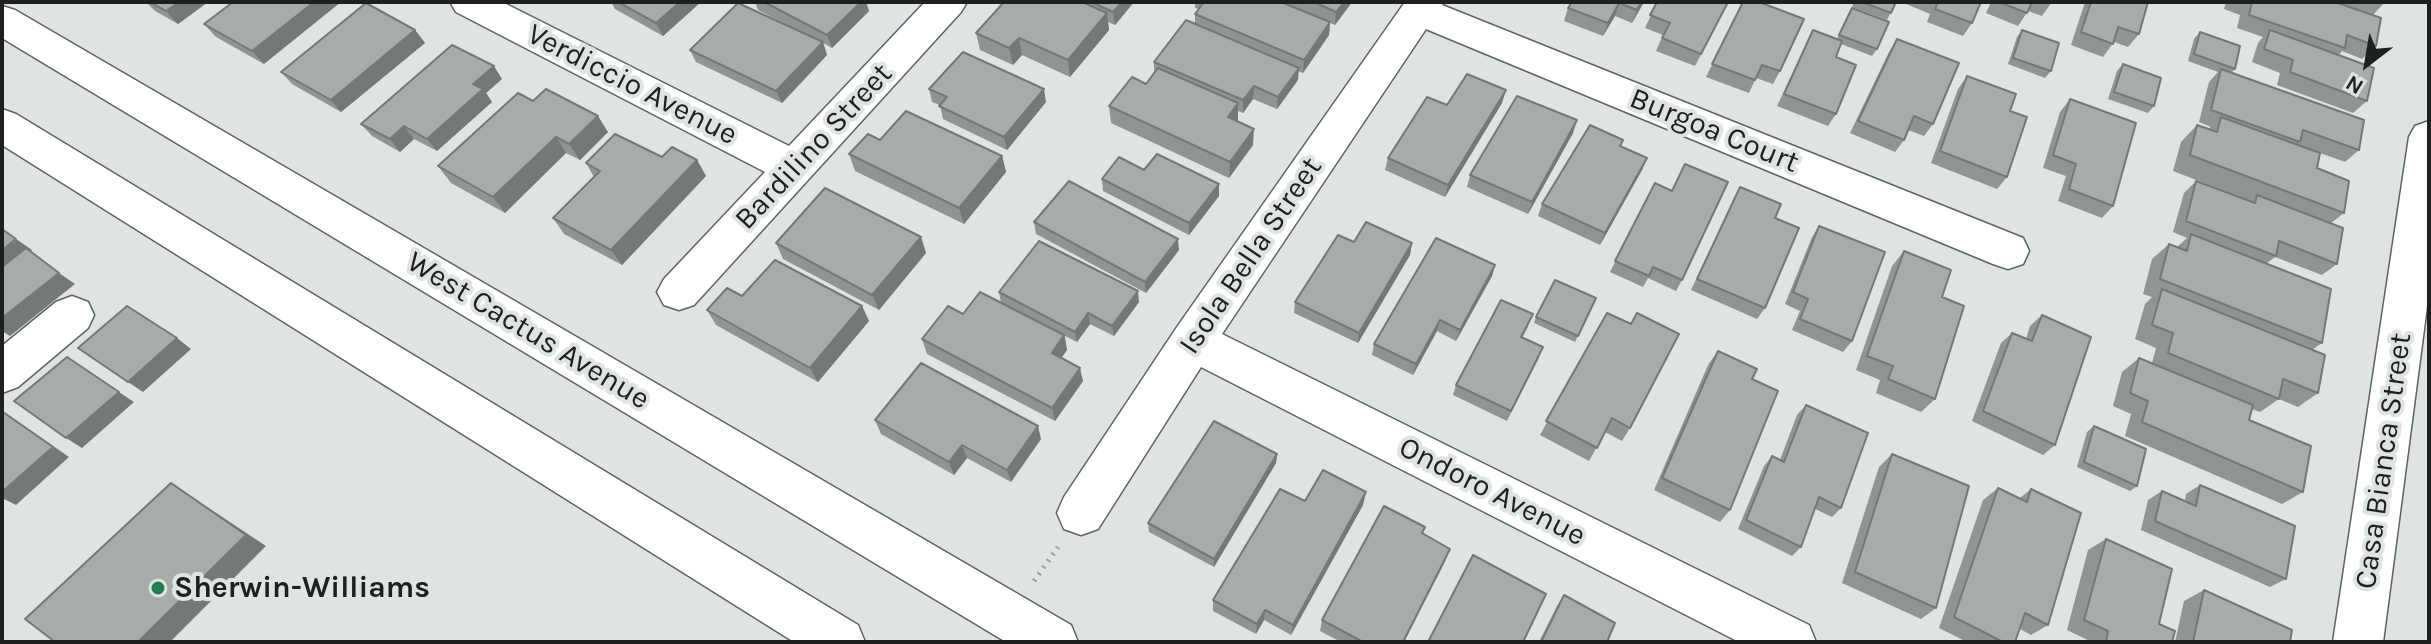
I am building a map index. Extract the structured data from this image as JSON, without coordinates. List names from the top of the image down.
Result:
{
  "streets": {
    "street": [
      "Verdiccio Avenue",
      "Burgoa Court",
      "Bardilino Street",
      "Isola Bella Street",
      "West Cactus Avenue",
      "Casa Bianca Street",
      "Ondoro Avenue"
    ]
  },
  "crossings": [
    ["Verdiccio Avenue", "Bardilino Street"],
    ["Burgoa Court", "Isola Bella Street"],
    ["Isola Bella Street", "Ondoro Avenue"]
  ],
  "places": ["Sherwin-Williams"],
  "north": "bottom left"
}
